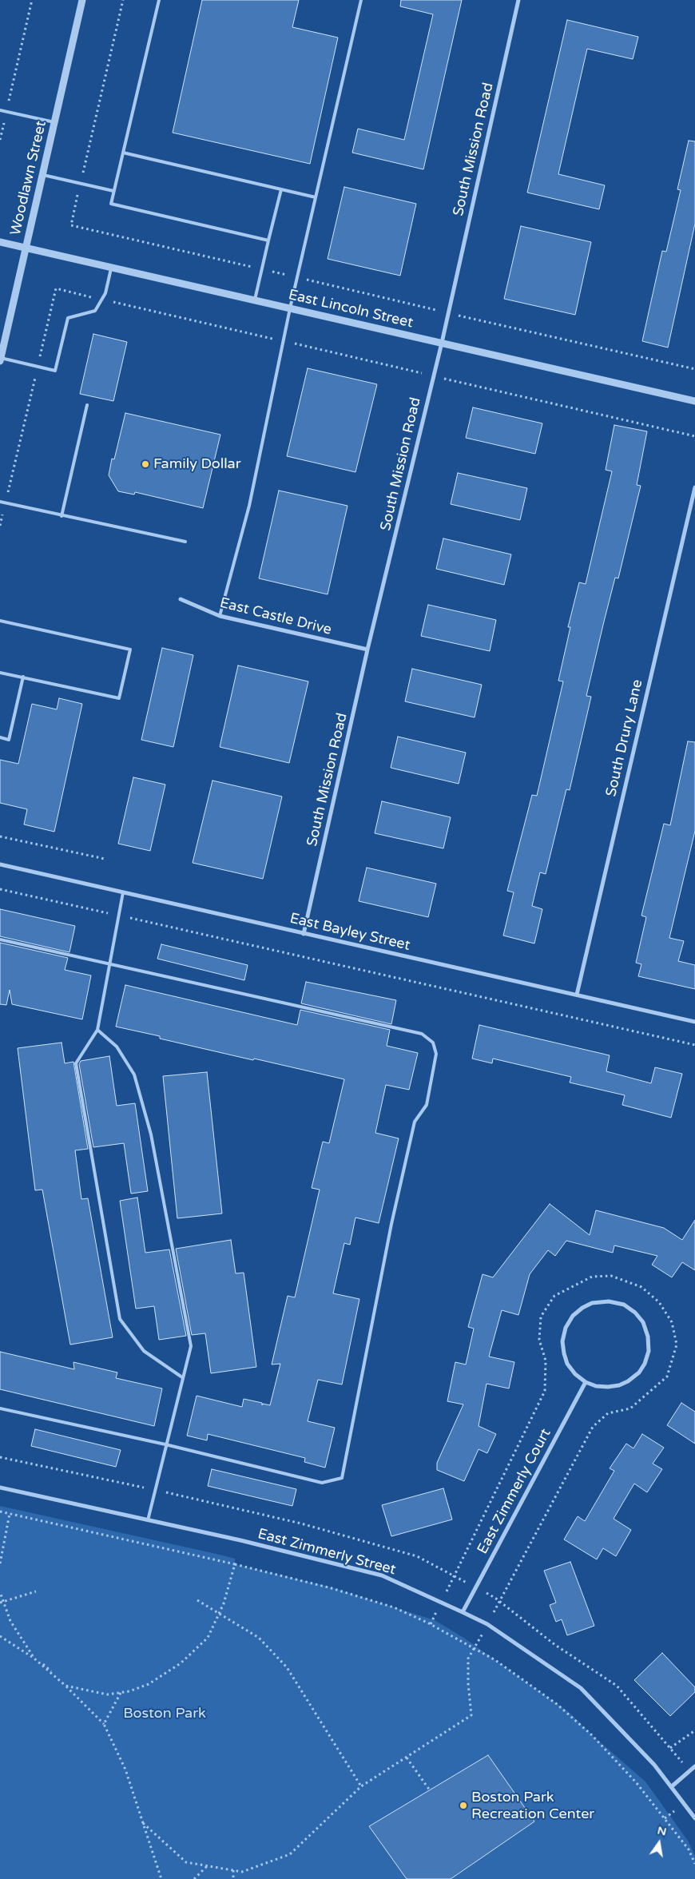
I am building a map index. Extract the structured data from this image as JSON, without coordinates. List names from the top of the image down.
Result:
{
  "streets": {
    "street": [
      "South Mission Road",
      "Woodlawn Street",
      "East Lincoln Street",
      "East Castle Drive",
      "South Drury Lane",
      "East Bayley Street",
      "East Zimmerly Court",
      "East Zimmerly Street"
    ]
  },
  "crossings": [
    ["South Mission Road", "East Lincoln Street"],
    ["South Mission Road", "East Castle Drive"],
    ["South Mission Road", "East Bayley Street"],
    ["Woodlawn Street", "East Lincoln Street"],
    ["South Drury Lane", "East Bayley Street"],
    ["East Zimmerly Court", "East Zimmerly Street"]
  ],
  "parks": ["Boston Park"],
  "places": ["Family Dollar", "Boston Park Recreation Center"],
  "north": "top"
}
